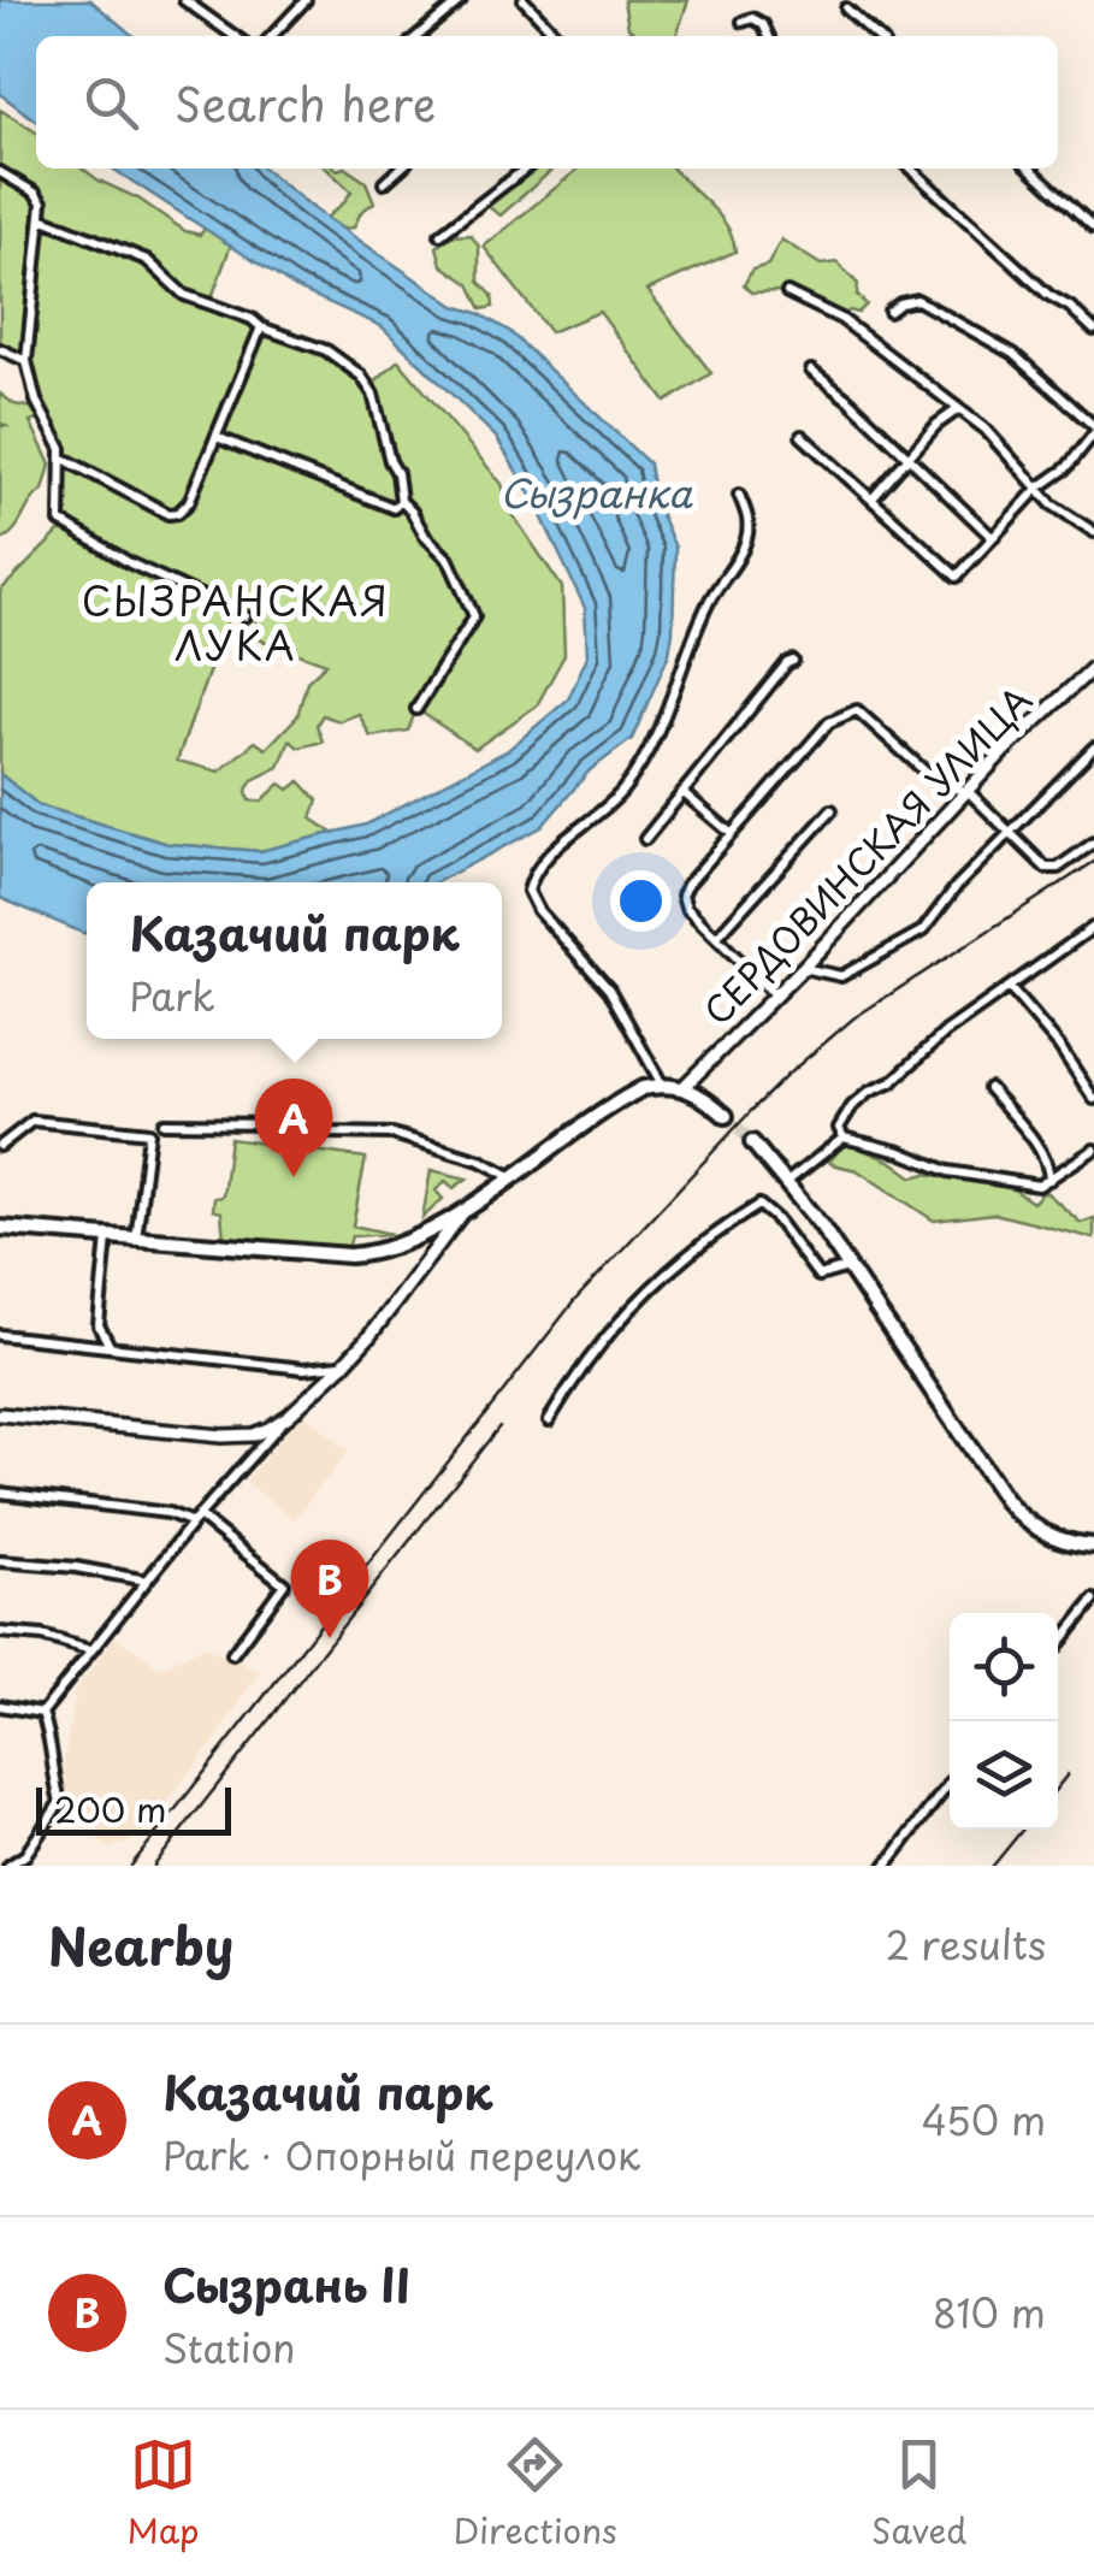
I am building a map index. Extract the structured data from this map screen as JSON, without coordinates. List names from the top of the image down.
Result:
{
  "streets": {
    "street": ["СЕРДОВИНСКАЯ УЛИЦА"]
  },
  "districts": ["СЫЗРАНСКАЯ ЛУКА"],
  "water": ["Сызранка"],
  "scale_bar": "200 m",
  "page": {
    "search": "Search here",
    "popup": ["Казачий парк", "Park"],
    "pins": ["A", "B"],
    "scale": "200 m",
    "heading": ["Nearby", "2 results"],
    "list": [
      {
        "mark": "A",
        "name": "Казачий парк",
        "note": "Park · Опорный переулок",
        "value": "450 m"
      },
      {
        "mark": "B",
        "name": "Сызрань II",
        "note": "Station",
        "value": "810 m"
      }
    ],
    "nav": ["Map", "Directions", "Saved"]
  }
}
